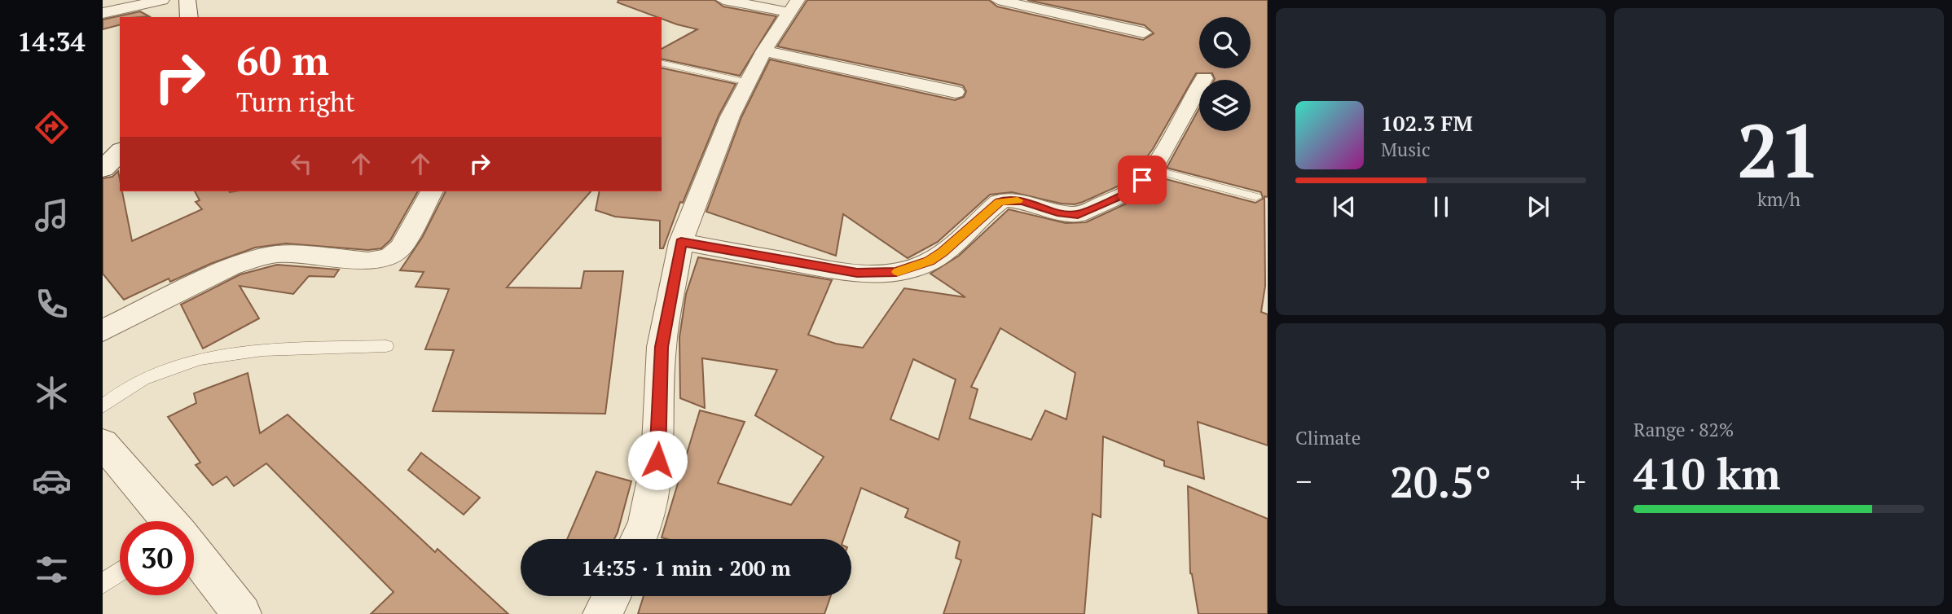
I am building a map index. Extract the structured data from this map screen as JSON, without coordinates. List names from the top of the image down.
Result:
{
  "page": {
    "tabs": "14:34",
    "tile": [
      ["21", "km/h"],
      "Climate",
      ["Range · 82%", "410 km"]
    ],
    "turn": ["60 m", "Turn right"],
    "song": ["102.3 FM", "Music"],
    "heat": ["−", "20.5°", "+"],
    "limit": "30",
    "trip": "14:35 · 1 min · 200 m"
  }
}
